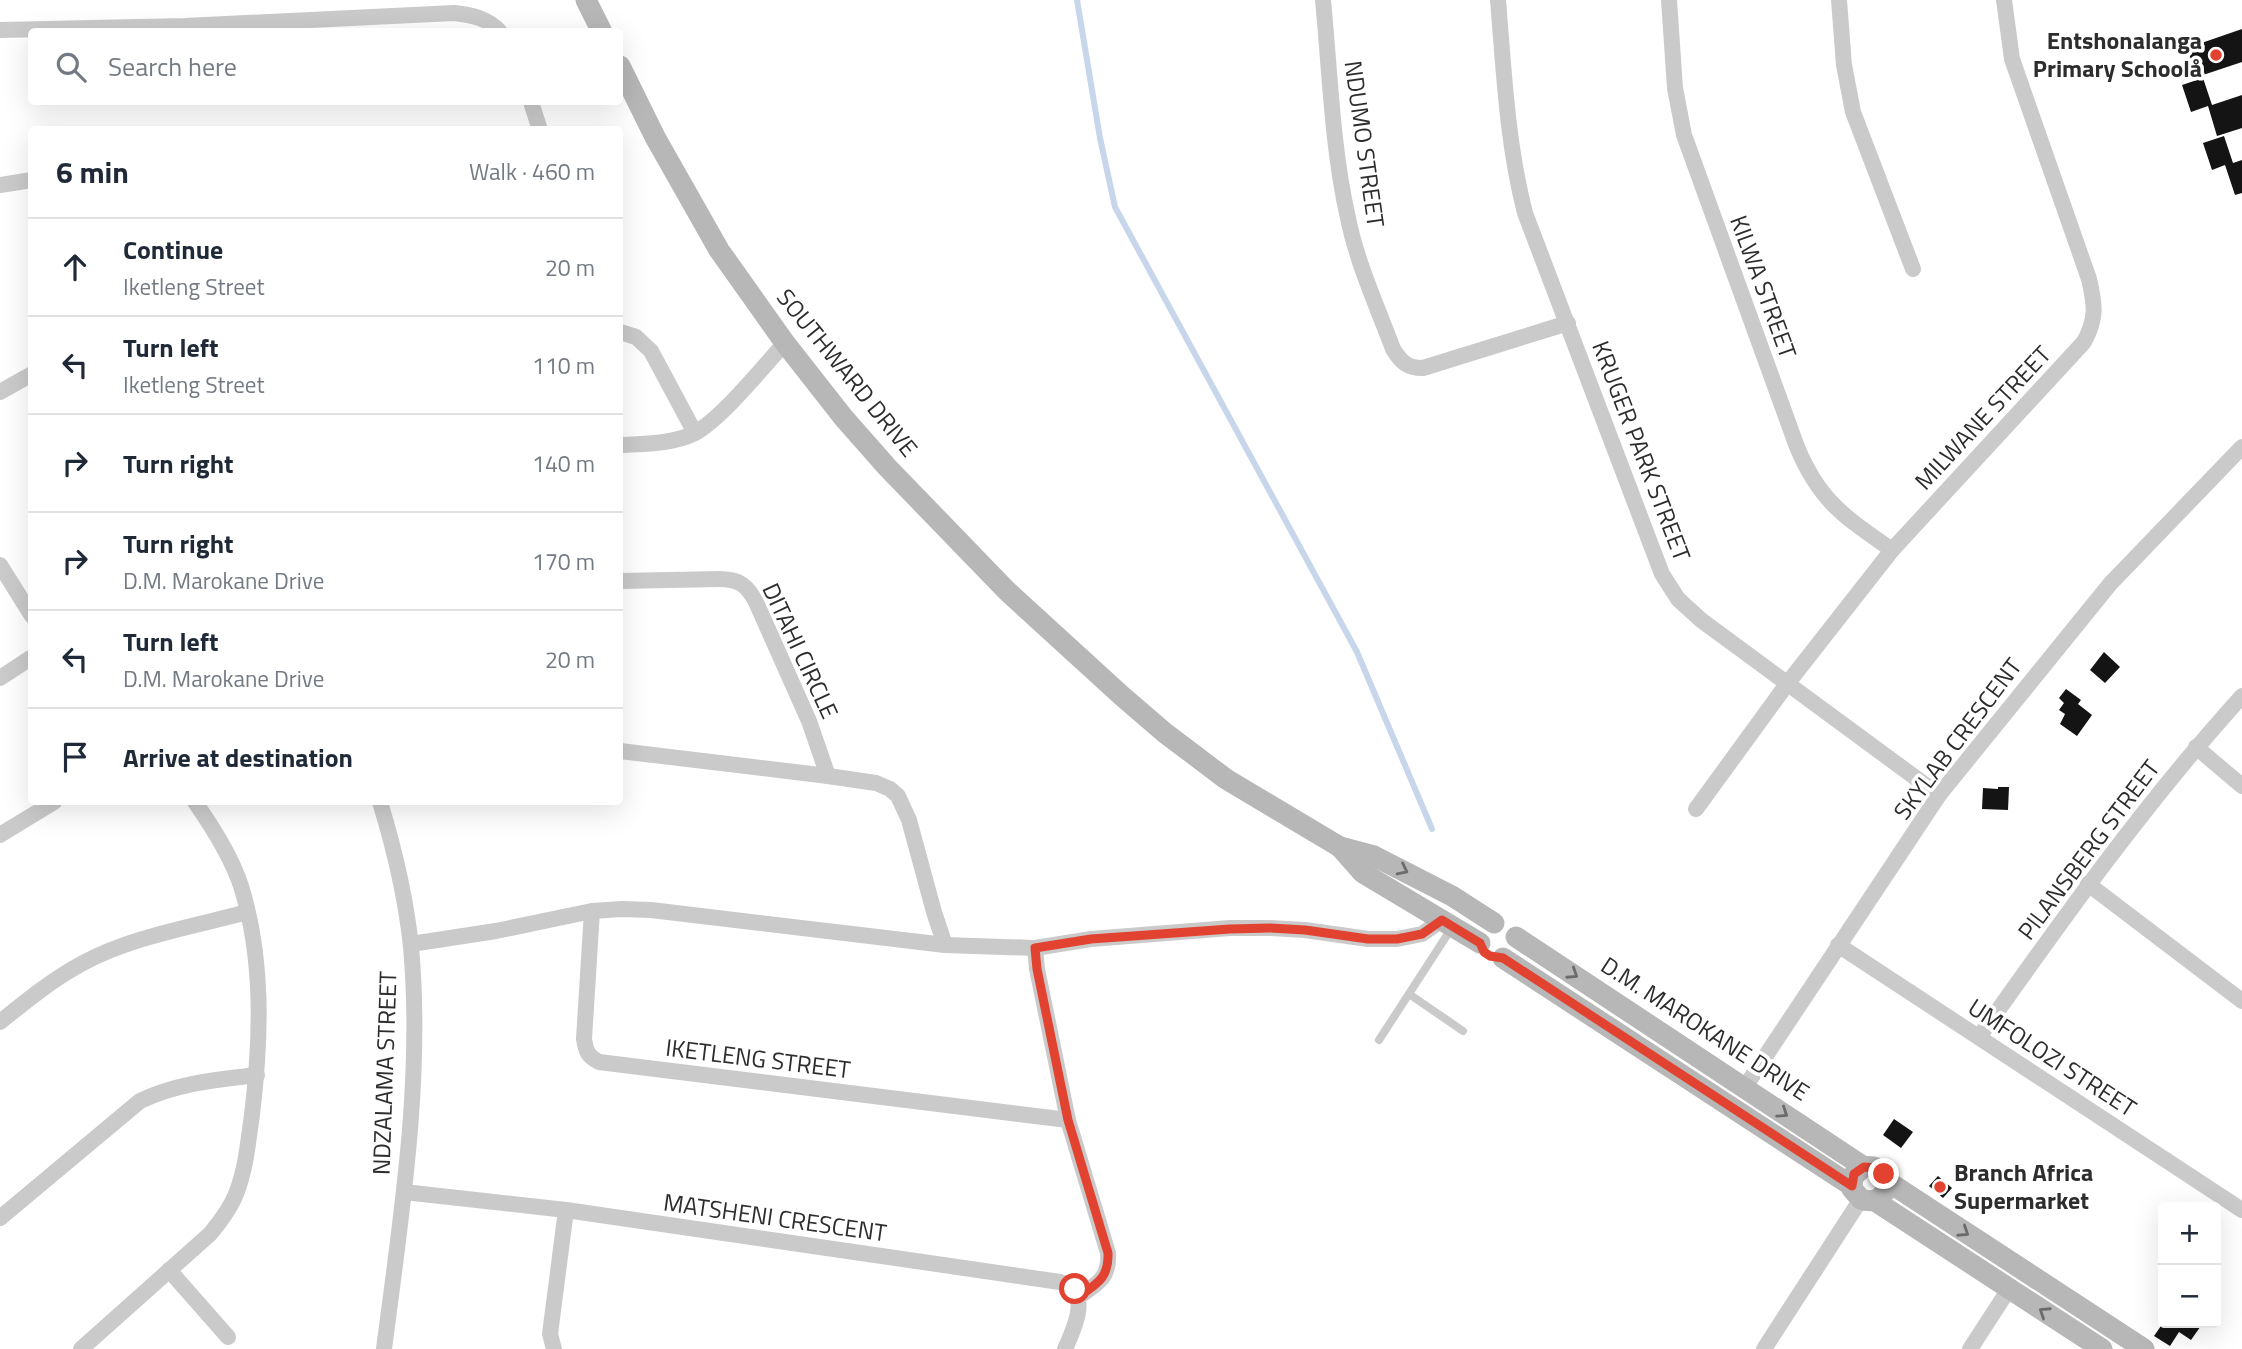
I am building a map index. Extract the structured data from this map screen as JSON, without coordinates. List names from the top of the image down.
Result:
{
  "streets": {
    "main road": ["SOUTHWARD DRIVE", "D.M. MAROKANE DRIVE"],
    "street": [
      "NDUMO STREET",
      "KILWA STREET",
      "MILWANE STREET",
      "KRUGER PARK STREET",
      "DITAHI CIRCLE",
      "SKYLAB CRESCENT",
      "PILANSBERG STREET",
      "UMFOLOZI STREET",
      "IKETLENG STREET",
      "NDZALAMA STREET",
      "MATSHENI CRESCENT"
    ]
  },
  "crossings": [
    ["NDUMO STREET", "KRUGER PARK STREET"],
    ["KILWA STREET", "MILWANE STREET"],
    ["SOUTHWARD DRIVE", "D.M. MAROKANE DRIVE"],
    ["MILWANE STREET", "KRUGER PARK STREET"],
    ["KRUGER PARK STREET", "SKYLAB CRESCENT"],
    ["SKYLAB CRESCENT", "D.M. MAROKANE DRIVE"],
    ["SKYLAB CRESCENT", "UMFOLOZI STREET"],
    ["PILANSBERG STREET", "UMFOLOZI STREET"],
    ["NDZALAMA STREET", "MATSHENI CRESCENT"]
  ],
  "places": ["Entshonalanga Primary Schoolå", "Branch Africa Supermarket"],
  "page": {
    "search": "Search here",
    "heading": ["6 min", "Walk · 460 m"],
    "list": [
      ["Continue", "Iketleng Street", "20 m"],
      ["Turn left", "Iketleng Street", "110 m"],
      ["Turn right", "140 m"],
      ["Turn right", "D.M. Marokane Drive", "170 m"],
      ["Turn left", "D.M. Marokane Drive", "20 m"],
      "Arrive at destination"
    ],
    "map_buttons": ["+", "−"]
  }
}
